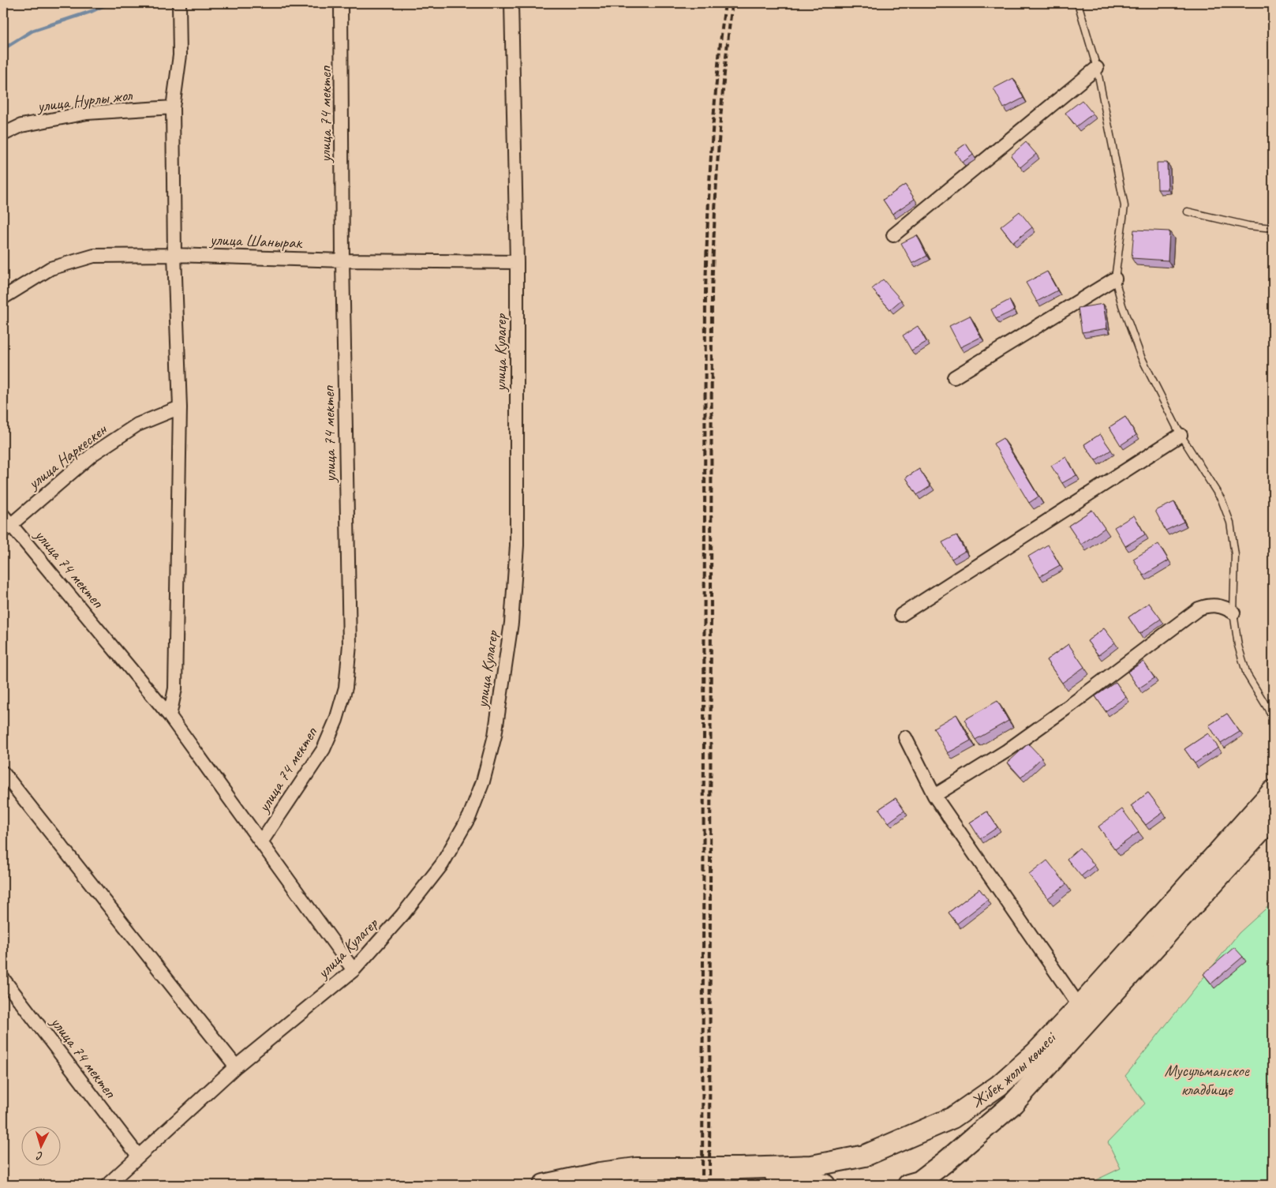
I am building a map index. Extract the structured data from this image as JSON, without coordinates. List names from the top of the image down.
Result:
{
  "streets": {
    "main road": ["Жібек жолы көшесі"],
    "street": [
      "улица Нурлы жол",
      "улица 74 мектеп",
      "улица Шанырак",
      "улица Кулагер",
      "улица Наркескен"
    ]
  },
  "crossings": [
    ["улица 74 мектеп", "улица Шанырак"],
    ["улица 74 мектеп", "улица Кулагер"],
    ["улица 74 мектеп", "улица Наркескен"],
    ["улица Шанырак", "улица Кулагер"]
  ],
  "parks": ["Мусульманское кладбище"],
  "north": "bottom"
}
